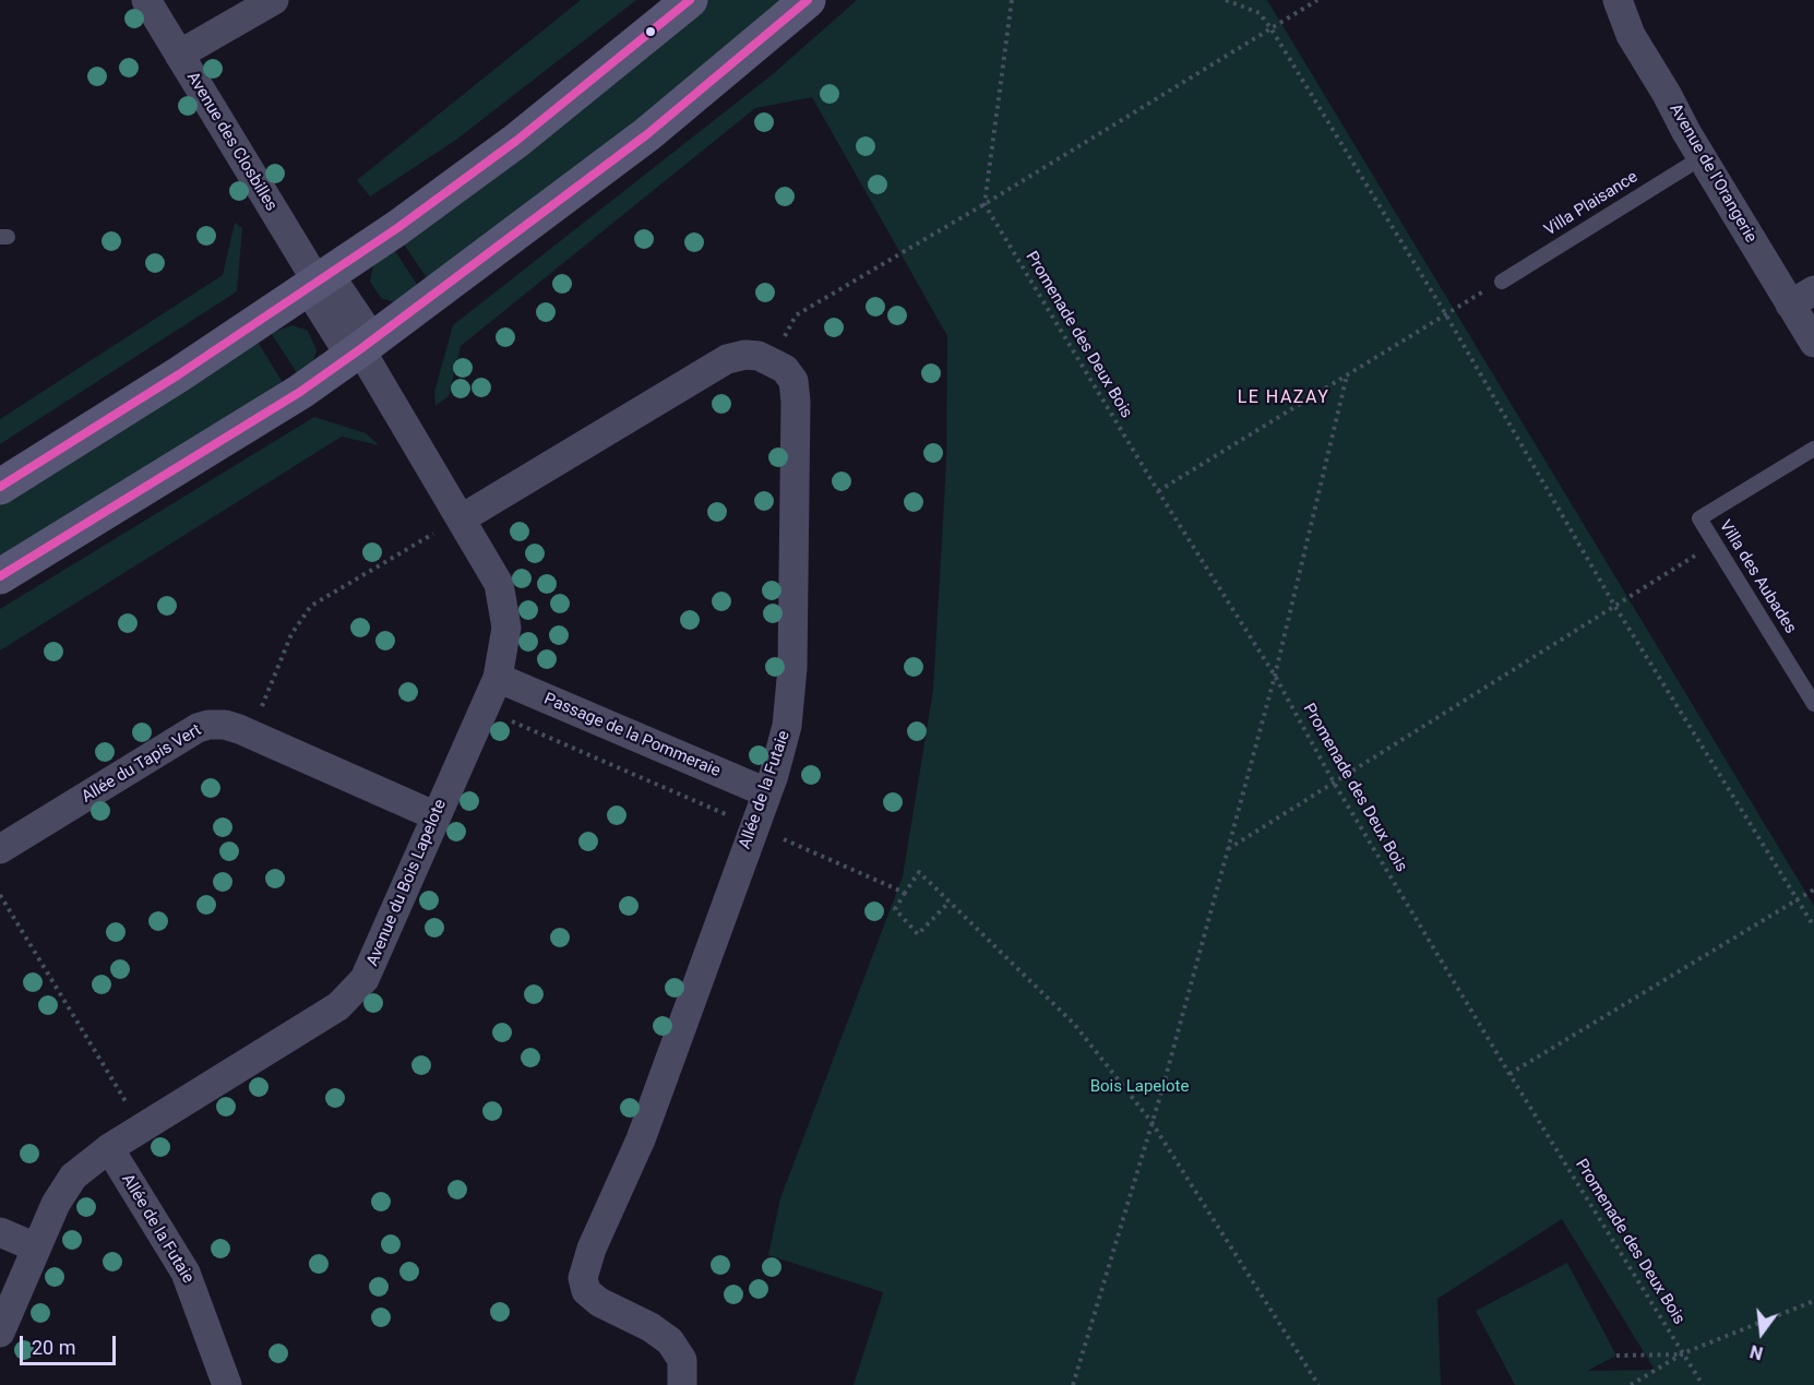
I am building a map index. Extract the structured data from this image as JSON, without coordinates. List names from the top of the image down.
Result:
{
  "streets": {
    "street": [
      "Avenue des Closbilles",
      "Avenue de l'Orangerie",
      "Passage de la Pommeraie",
      "Allée du Tapis Vert",
      "Allée de la Futaie",
      "Avenue du Bois Lapelote"
    ],
    "lane": ["Villa Plaisance", "Villa des Aubades"],
    "path": ["Promenade des Deux Bois"]
  },
  "crossings": [
    ["Avenue de l'Orangerie", "Villa Plaisance"],
    ["Passage de la Pommeraie", "Allée de la Futaie"],
    ["Passage de la Pommeraie", "Avenue du Bois Lapelote"],
    ["Allée du Tapis Vert", "Avenue du Bois Lapelote"],
    ["Allée de la Futaie", "Avenue du Bois Lapelote"]
  ],
  "districts": ["LE HAZAY"],
  "parks": ["Bois Lapelote"],
  "scale_bar": "20 m",
  "north": "bottom"
}
